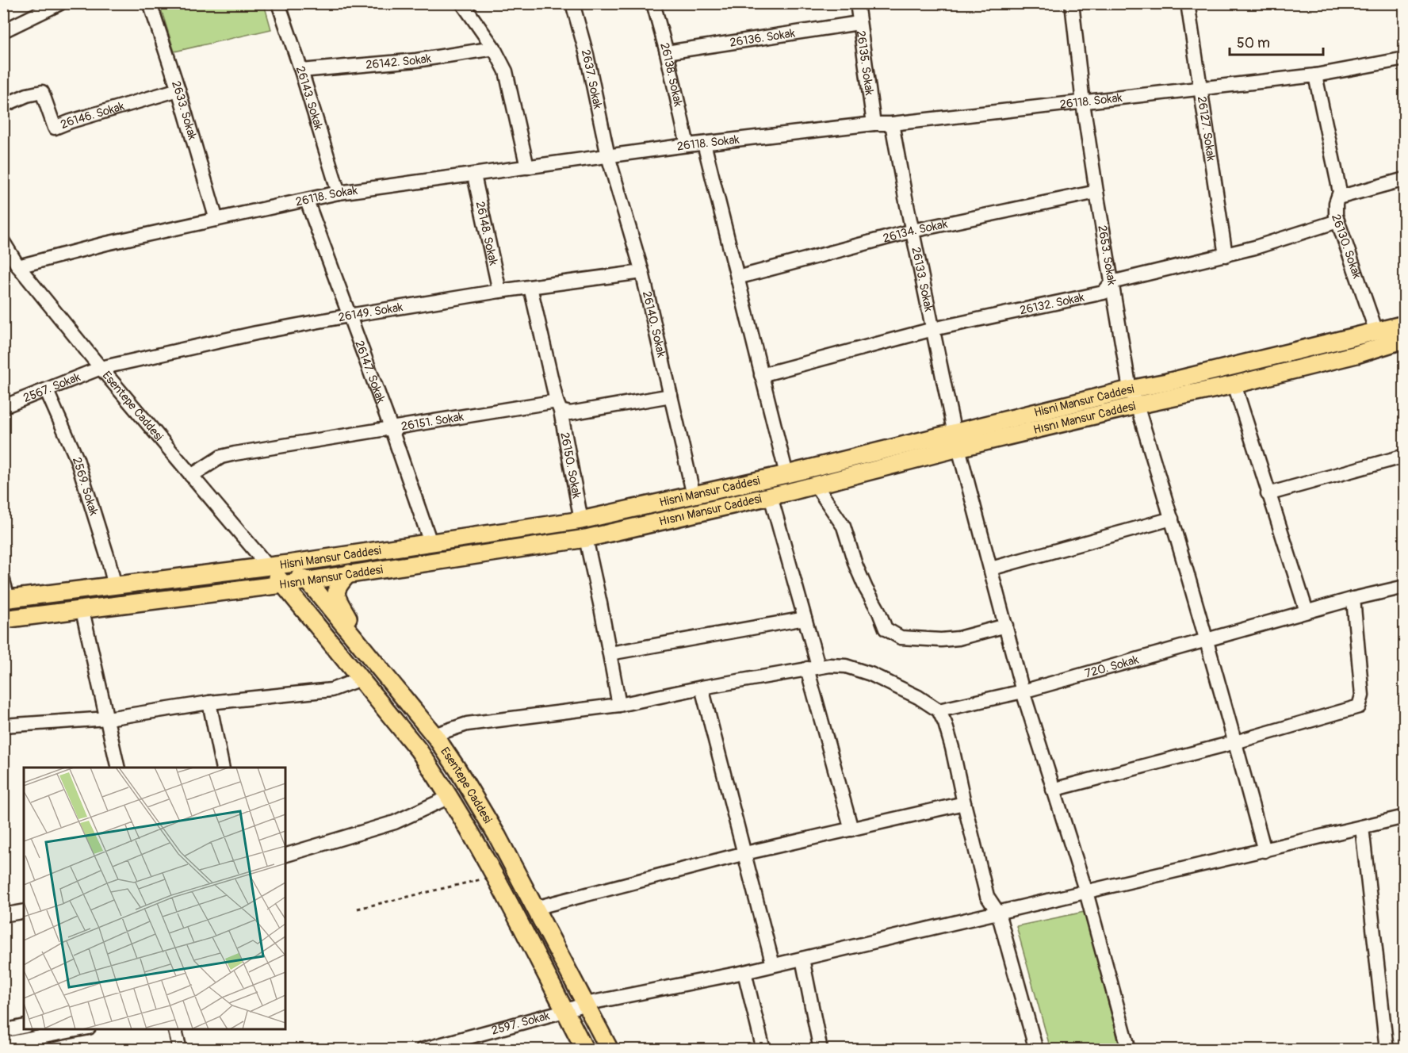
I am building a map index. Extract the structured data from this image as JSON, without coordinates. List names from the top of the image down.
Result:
{
  "streets": {
    "main road": ["Hisni Mansur Caddesi", "Esentepe Caddesi", "Hısnı Mansur Caddesi"],
    "street": [
      "26136. Sokak",
      "26142. Sokak",
      "26135. Sokak",
      "26138. Sokak",
      "2637. Sokak",
      "26143. Sokak",
      "26118. Sokak",
      "2633. Sokak",
      "26146. Sokak",
      "26127. Sokak",
      "26134. Sokak",
      "26148. Sokak",
      "26130. Sokak",
      "2653. Sokak",
      "26133. Sokak",
      "26132. Sokak",
      "26149. Sokak",
      "26140. Sokak",
      "26147. Sokak",
      "2567. Sokak",
      "26151. Sokak",
      "26150. Sokak",
      "2569. Sokak",
      "720. Sokak",
      "2597. Sokak"
    ]
  },
  "crossings": [
    ["26136. Sokak", "26135. Sokak"],
    ["26136. Sokak", "26138. Sokak"],
    ["26142. Sokak", "26143. Sokak"],
    ["26135. Sokak", "26118. Sokak"],
    ["26138. Sokak", "26118. Sokak"],
    ["2637. Sokak", "26118. Sokak"],
    ["2637. Sokak", "26140. Sokak"],
    ["26143. Sokak", "26118. Sokak"],
    ["26118. Sokak", "2633. Sokak"],
    ["26118. Sokak", "26127. Sokak"],
    ["26118. Sokak", "26148. Sokak"],
    ["26118. Sokak", "26130. Sokak"],
    ["26118. Sokak", "2653. Sokak"],
    ["26118. Sokak", "26133. Sokak"],
    ["26118. Sokak", "26140. Sokak"],
    ["26118. Sokak", "26147. Sokak"],
    ["26118. Sokak", "Esentepe Caddesi"],
    ["2633. Sokak", "26146. Sokak"],
    ["26127. Sokak", "26132. Sokak"],
    ["26134. Sokak", "2653. Sokak"],
    ["26134. Sokak", "26133. Sokak"],
    ["26148. Sokak", "26149. Sokak"],
    ["26130. Sokak", "26132. Sokak"],
    ["26130. Sokak", "Hisni Mansur Caddesi"],
    ["2653. Sokak", "26132. Sokak"],
    ["2653. Sokak", "Hisni Mansur Caddesi"],
    ["2653. Sokak", "Hısnı Mansur Caddesi"],
    ["2653. Sokak", "720. Sokak"],
    ["2653. Sokak", "2597. Sokak"],
    ["26133. Sokak", "26132. Sokak"],
    ["26133. Sokak", "Hisni Mansur Caddesi"],
    ["26133. Sokak", "Hısnı Mansur Caddesi"],
    ["26133. Sokak", "720. Sokak"],
    ["26149. Sokak", "26140. Sokak"],
    ["26149. Sokak", "26147. Sokak"],
    ["26149. Sokak", "2567. Sokak"],
    ["26149. Sokak", "Esentepe Caddesi"],
    ["26149. Sokak", "26150. Sokak"],
    ["26140. Sokak", "Hisni Mansur Caddesi"],
    ["26140. Sokak", "26151. Sokak"],
    ["26147. Sokak", "Hisni Mansur Caddesi"],
    ["26147. Sokak", "26151. Sokak"],
    ["2567. Sokak", "Esentepe Caddesi"],
    ["2567. Sokak", "2569. Sokak"],
    ["Hisni Mansur Caddesi", "Esentepe Caddesi"],
    ["Hisni Mansur Caddesi", "Hısnı Mansur Caddesi"],
    ["Hisni Mansur Caddesi", "26150. Sokak"],
    ["Hisni Mansur Caddesi", "2569. Sokak"],
    ["Esentepe Caddesi", "Hısnı Mansur Caddesi"],
    ["Esentepe Caddesi", "26151. Sokak"],
    ["Esentepe Caddesi", "2597. Sokak"],
    ["26151. Sokak", "26150. Sokak"]
  ],
  "scale_bar": "50 m"
}
